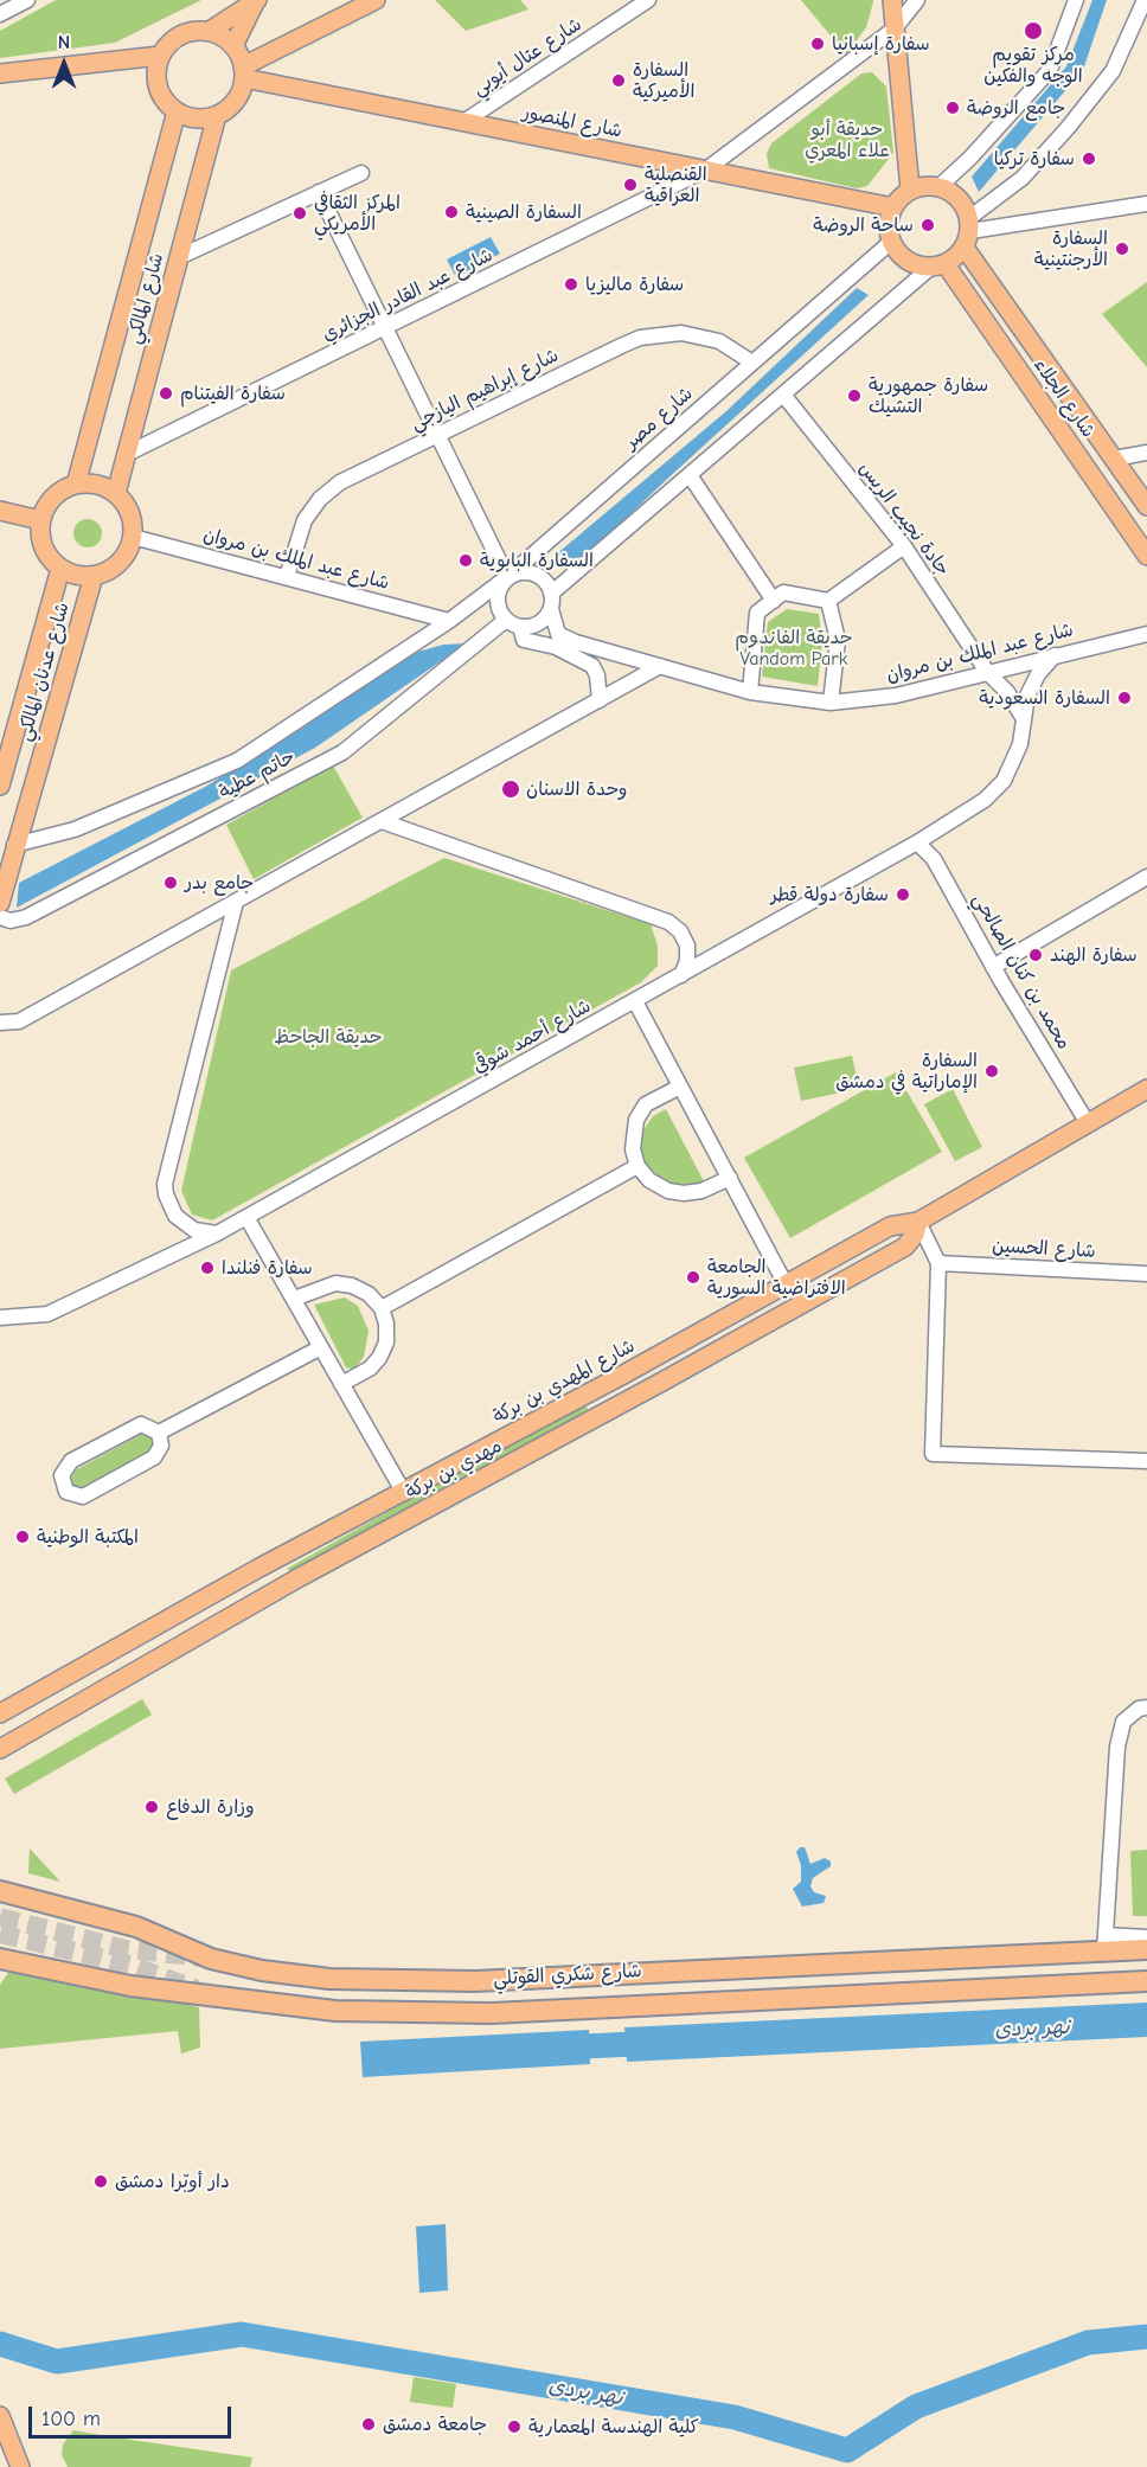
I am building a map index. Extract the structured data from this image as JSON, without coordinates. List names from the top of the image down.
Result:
{
  "streets": {
    "highway": ["شارع شكري القوتلي"],
    "main road": [
      "شارع المنصور",
      "شارع المالكي",
      "شارع الجلاء",
      "شارع عدنان المالكي",
      "شارع المهدي بن بركة",
      "مهدي بن بركة"
    ],
    "street": [
      "شارع عتال أيوبي",
      "شارع عبد القادر الجزائري",
      "شارع إبراهيم اليازجي",
      "شارع مصر",
      "جادة نجيب الريس",
      "شارع عبد الملك بن مروان",
      "حاتم عطية",
      "محمد بن كنان الصالحي",
      "شارع أحمد شوقي",
      "شارع الحسين"
    ]
  },
  "crossings": [
    ["شارع عتال أيوبي", "شارع المنصور"],
    ["شارع المنصور", "شارع عبد القادر الجزائري"],
    ["شارع المنصور", "شارع المالكي"],
    ["شارع المنصور", "شارع الجلاء"],
    ["شارع المنصور", "شارع مصر"],
    ["شارع عبد القادر الجزائري", "شارع المالكي"],
    ["شارع المالكي", "شارع عبد الملك بن مروان"],
    ["شارع المالكي", "شارع عدنان المالكي"],
    ["شارع إبراهيم اليازجي", "شارع مصر"],
    ["شارع إبراهيم اليازجي", "شارع عبد الملك بن مروان"],
    ["شارع الجلاء", "شارع مصر"],
    ["شارع مصر", "شارع عبد الملك بن مروان"],
    ["شارع مصر", "حاتم عطية"],
    ["جادة نجيب الريس", "شارع عبد الملك بن مروان"],
    ["شارع عبد الملك بن مروان", "شارع عدنان المالكي"],
    ["شارع عبد الملك بن مروان", "حاتم عطية"],
    ["شارع عبد الملك بن مروان", "شارع أحمد شوقي"],
    ["شارع عدنان المالكي", "حاتم عطية"],
    ["محمد بن كنان الصالحي", "شارع أحمد شوقي"],
    ["محمد بن كنان الصالحي", "شارع المهدي بن بركة"],
    ["شارع المهدي بن بركة", "مهدي بن بركة"]
  ],
  "water": ["نهر بردى"],
  "parks": ["حديقة أبو علاء المعري", "حديقة الفاندوم Vandom Park", "حديقة الجاحظ"],
  "places": [
    "مركز تقويم الوجه والفكين",
    "سفارة إسبانيا",
    "السفارة الأميركية",
    "جامع الروضة",
    "سفارة تركيا",
    "القنصلية العراقية",
    "السفارة الصينية",
    "المركز الثقافي الأمريكي",
    "ساحة الروضة",
    "السفارة الأرجنتينية",
    "سفارة ماليزيا",
    "سفارة الفيتنام",
    "سفارة جمهورية التشيك",
    "السفارة البابوية",
    "السفارة السعودية",
    "وحدة الاسنان",
    "جامع بدر",
    "سفارة دولة قطر",
    "سفارة الهند",
    "السفارة الإماراتية في دمشق",
    "سفارة فنلندا",
    "الجامعة الافتراضية السورية",
    "المكتبة الوطنية",
    "وزارة الدفاع",
    "دار أوبّرا دمشق",
    "جامعة دمشق",
    "كلية الهندسة المعمارية"
  ],
  "scale_bar": "100 m",
  "north": "top"
}
